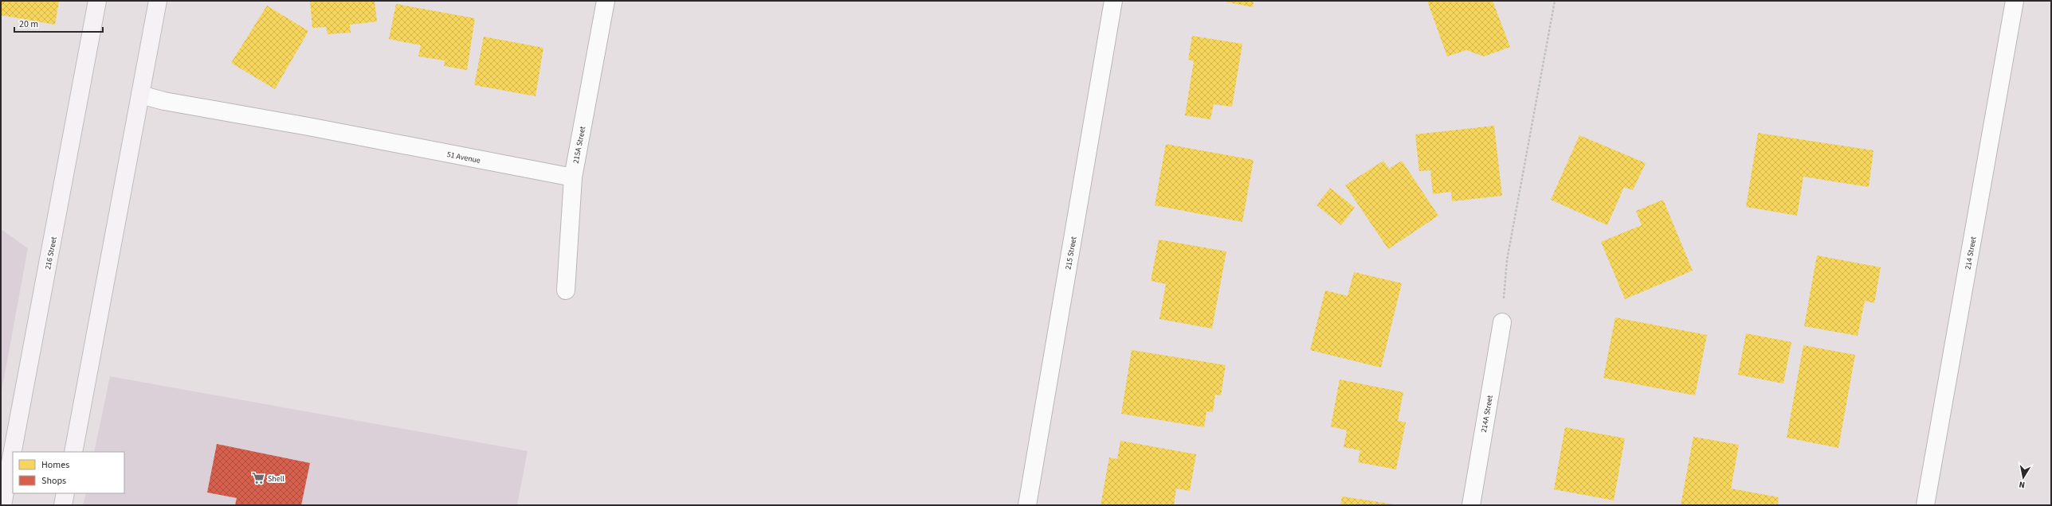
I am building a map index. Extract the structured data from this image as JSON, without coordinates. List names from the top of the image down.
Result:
{
  "streets": {
    "main road": ["216 Street"],
    "street": [
      "215A Street",
      "51 Avenue",
      "215 Street",
      "214 Street",
      "214A Street"
    ]
  },
  "crossings": [
    ["215A Street", "51 Avenue"]
  ],
  "places": {
    "supermarket": ["Shell"]
  },
  "legend": ["Homes", "Shops"],
  "scale_bar": "20 m",
  "north": "bottom"
}
